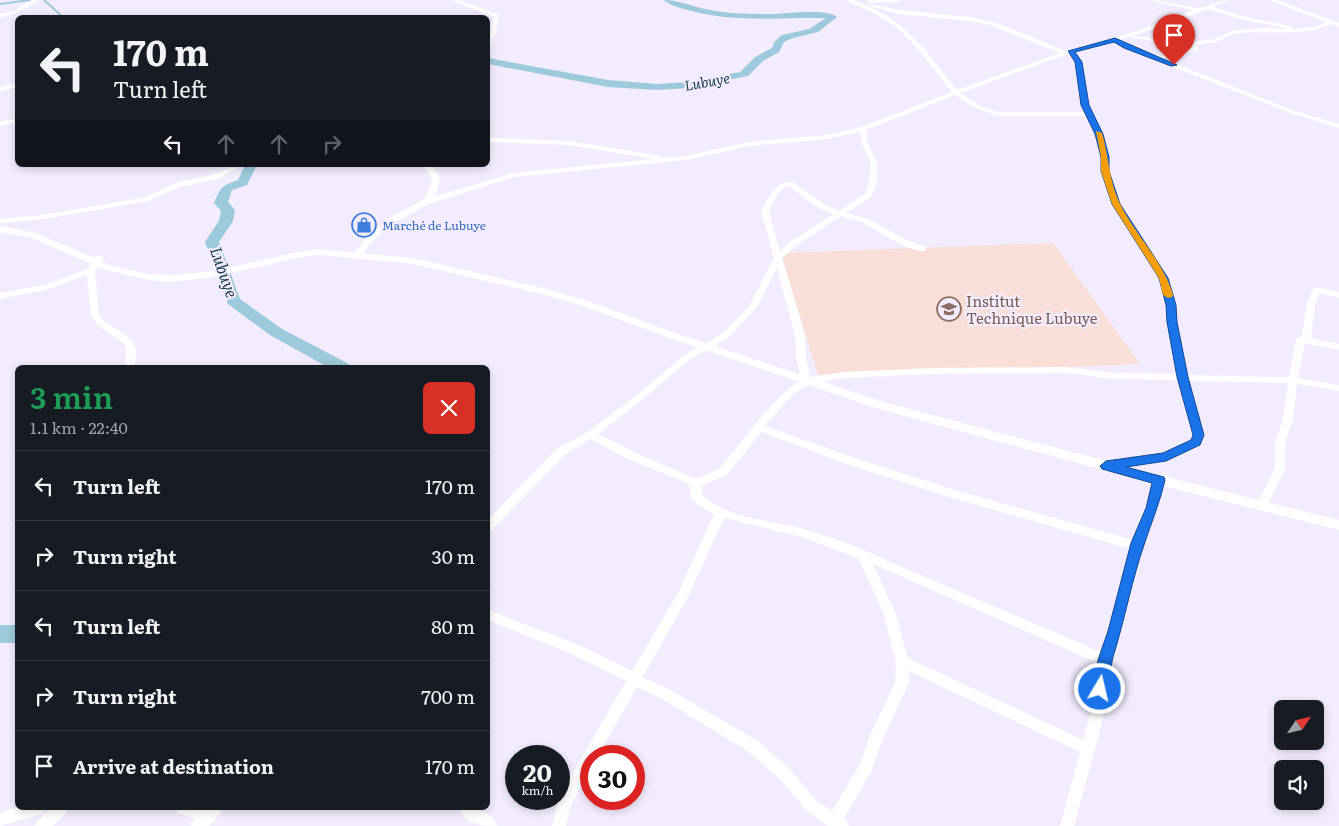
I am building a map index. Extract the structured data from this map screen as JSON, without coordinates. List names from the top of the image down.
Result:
{
  "water": ["Lubuye"],
  "places": {
    "shop": ["Marché de Lubuye"],
    "school or university": ["Institut Technique Lubuye"]
  },
  "north": "top right",
  "page": {
    "turn": ["170 m", "Turn left"],
    "heading": ["3 min", "1.1 km · 22:40"],
    "list": [
      {
        "name": "Turn left",
        "value": "170 m"
      },
      {
        "name": "Turn right",
        "value": "30 m"
      },
      {
        "name": "Turn left",
        "value": "80 m"
      },
      {
        "name": "Turn right",
        "value": "700 m"
      },
      {
        "name": "Arrive at destination",
        "value": "170 m"
      }
    ],
    "speed": "20 km/h",
    "limit": "30"
  }
}
